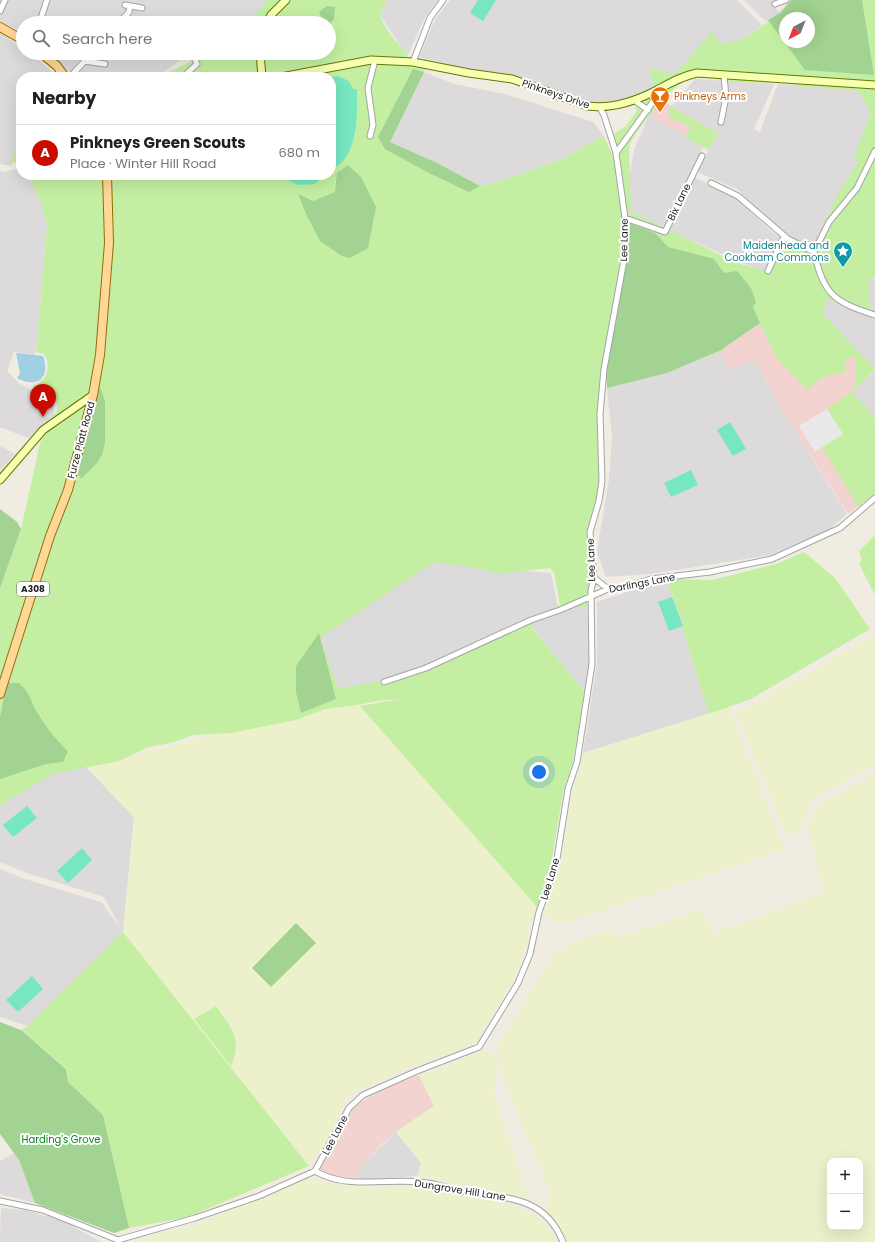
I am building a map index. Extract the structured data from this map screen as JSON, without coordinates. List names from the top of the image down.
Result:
{
  "streets": {
    "main road": ["Furze Platt Road", "A308"],
    "street": [
      "Pinkneys Drive",
      "Bix Lane",
      "Lee Lane",
      "Darlings Lane",
      "Dungrove Hill Lane"
    ]
  },
  "crossings": [
    ["Pinkneys Drive", "Lee Lane"],
    ["Bix Lane", "Lee Lane"],
    ["Lee Lane", "Darlings Lane"],
    ["Lee Lane", "Dungrove Hill Lane"]
  ],
  "parks": ["Harding's Grove"],
  "places": {
    "bar": ["Pinkneys Arms"],
    "place": ["Maidenhead and Cookham Commons"]
  },
  "north": "bottom left",
  "page": {
    "search": "Search here",
    "heading": "Nearby",
    "list": [
      {
        "mark": "A",
        "name": "Pinkneys Green Scouts",
        "note": "Place · Winter Hill Road",
        "value": "680 m"
      }
    ],
    "pins": "A",
    "map_buttons": ["+", "−"]
  }
}
